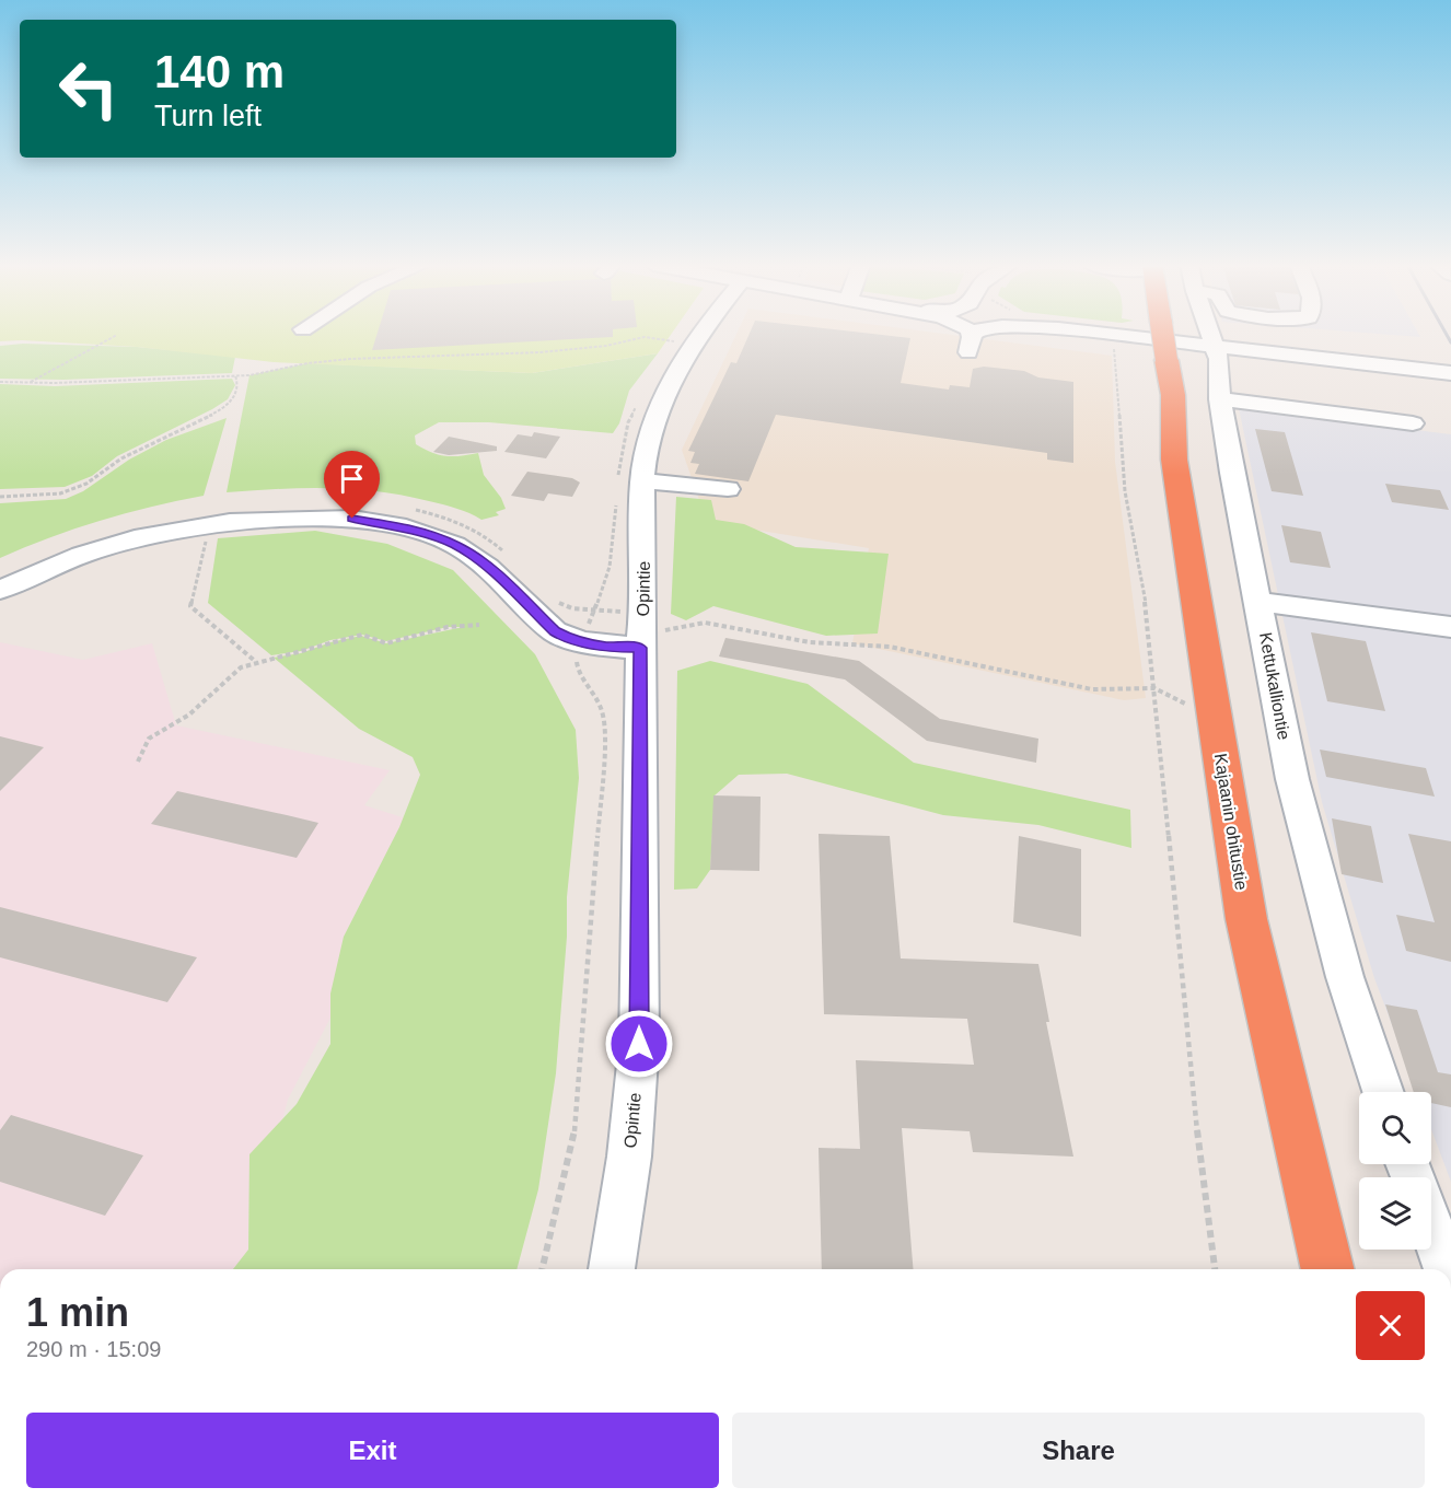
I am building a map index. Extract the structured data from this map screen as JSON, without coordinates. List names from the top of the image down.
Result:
{
  "streets": {
    "highway": ["Kajaanin ohitustie"],
    "street": ["Opintie", "Kettukalliontie"]
  },
  "page": {
    "turn": ["140 m", "Turn left"],
    "heading": ["1 min", "290 m · 15:09"],
    "buttons": ["Exit", "Share"]
  }
}
